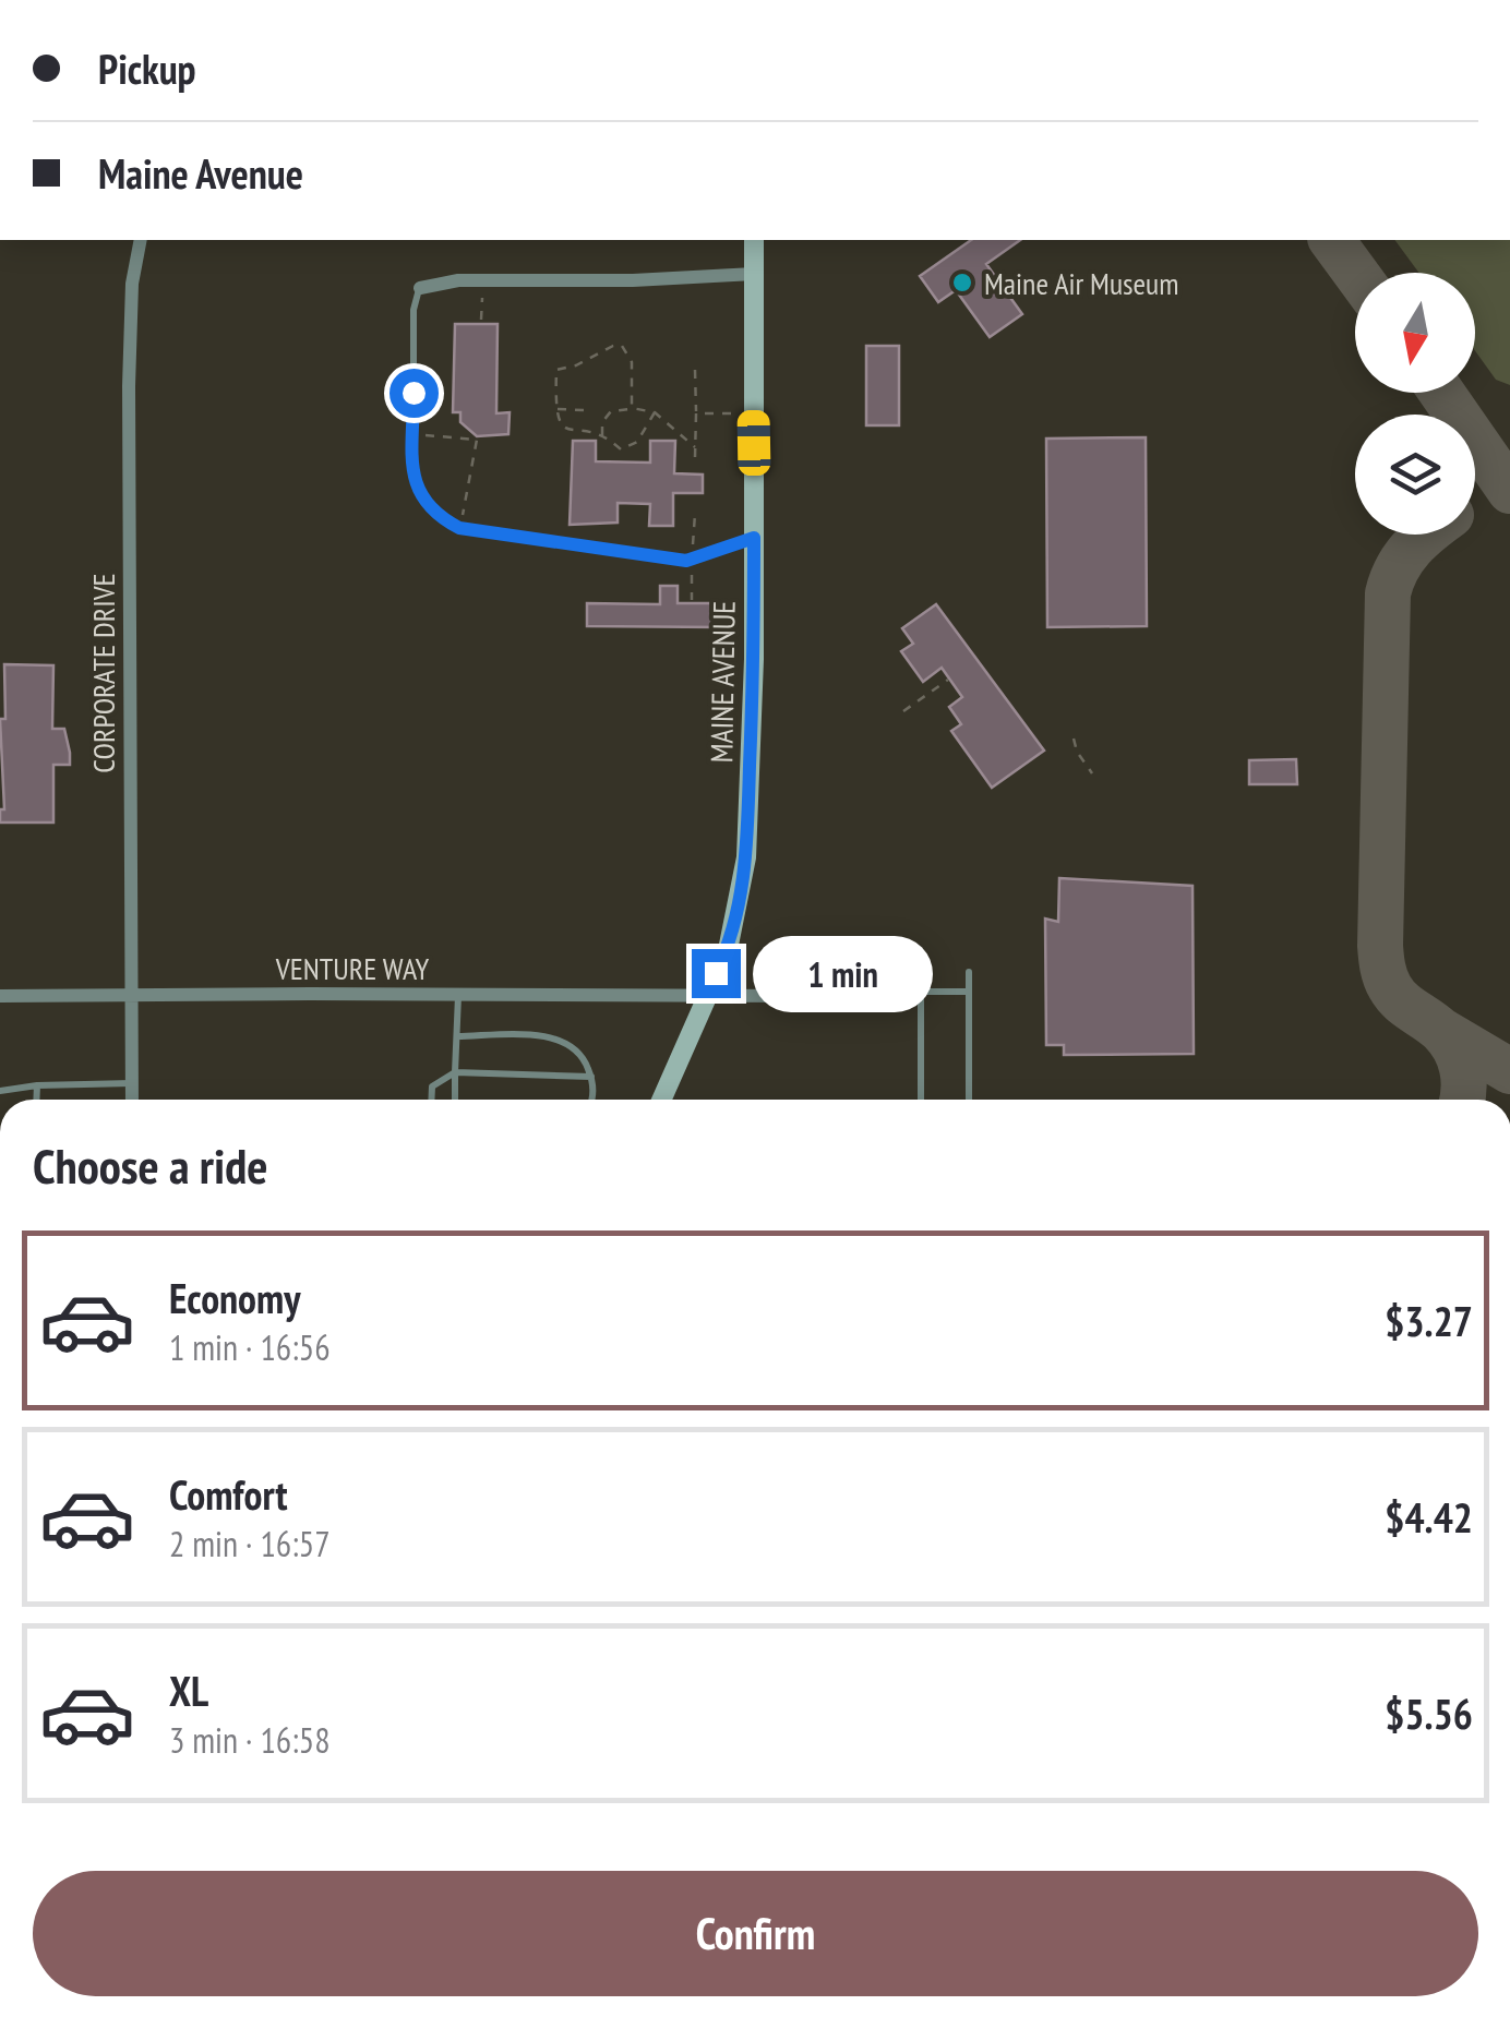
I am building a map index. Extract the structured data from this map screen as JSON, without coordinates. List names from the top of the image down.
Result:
{
  "streets": {
    "main road": ["MAINE AVENUE"],
    "street": ["CORPORATE DRIVE", "VENTURE WAY"]
  },
  "crossings": [
    ["CORPORATE DRIVE", "VENTURE WAY"],
    ["MAINE AVENUE", "VENTURE WAY"]
  ],
  "places": ["Maine Air Museum"],
  "north": "bottom",
  "page": {
    "banner": ["Pickup", "Maine Avenue"],
    "bubble": "1 min",
    "heading": "Choose a ride",
    "list": [
      {
        "name": "Economy",
        "note": "1 min · 16:56",
        "value": "$3.27"
      },
      {
        "name": "Comfort",
        "note": "2 min · 16:57",
        "value": "$4.42"
      },
      {
        "name": "XL",
        "note": "3 min · 16:58",
        "value": "$5.56"
      }
    ],
    "buttons": "Confirm"
  }
}
